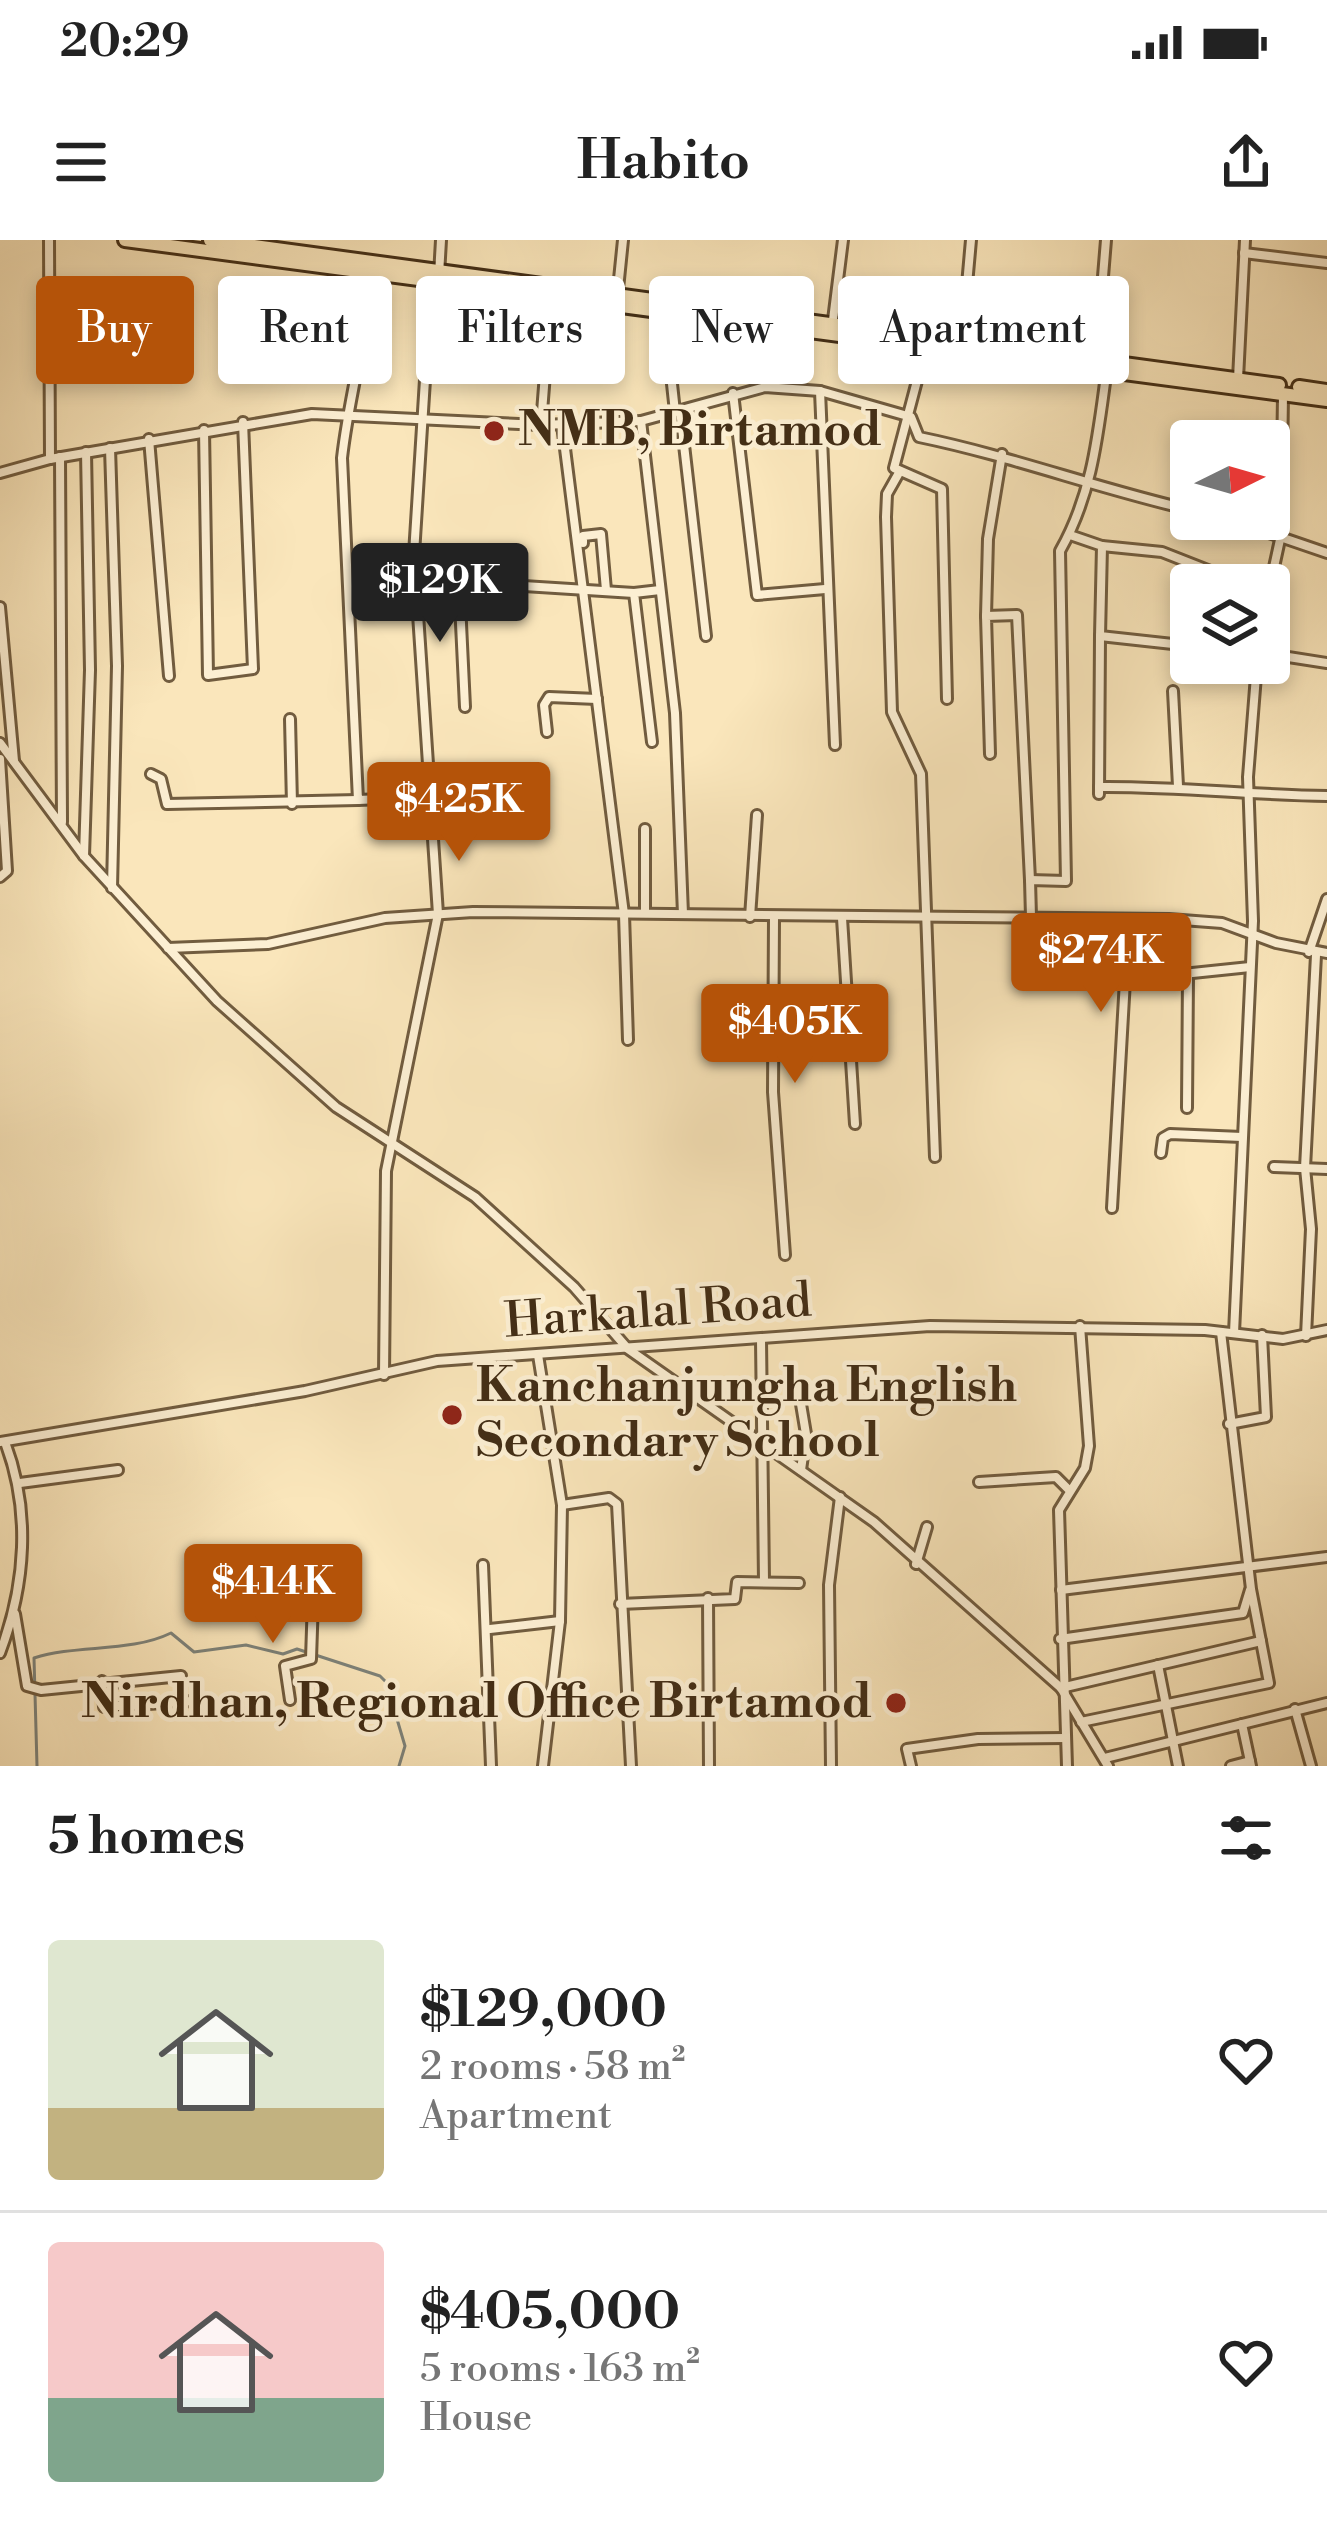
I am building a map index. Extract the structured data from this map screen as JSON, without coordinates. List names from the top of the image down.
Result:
{
  "streets": {
    "street": ["Harkalal Road"]
  },
  "places": ["NMB, Birtamod", "Kanchanjungha English Secondary School", "Nirdhan, Regional Office Birtamod"],
  "north": "right",
  "page": {
    "status": "20:29",
    "header": "Habito",
    "chip": [
      "Buy",
      "Rent",
      "Filters",
      "New",
      "Apartment"
    ],
    "price": [
      "$129K",
      "$425K",
      "$274K",
      "$405K",
      "$414K"
    ],
    "heading": "5 homes",
    "list": [
      {
        "name": "$129,000",
        "note": "2 rooms · 58 m² · Apartment"
      },
      {
        "name": "$405,000",
        "note": "5 rooms · 163 m² · House"
      }
    ]
  }
}
